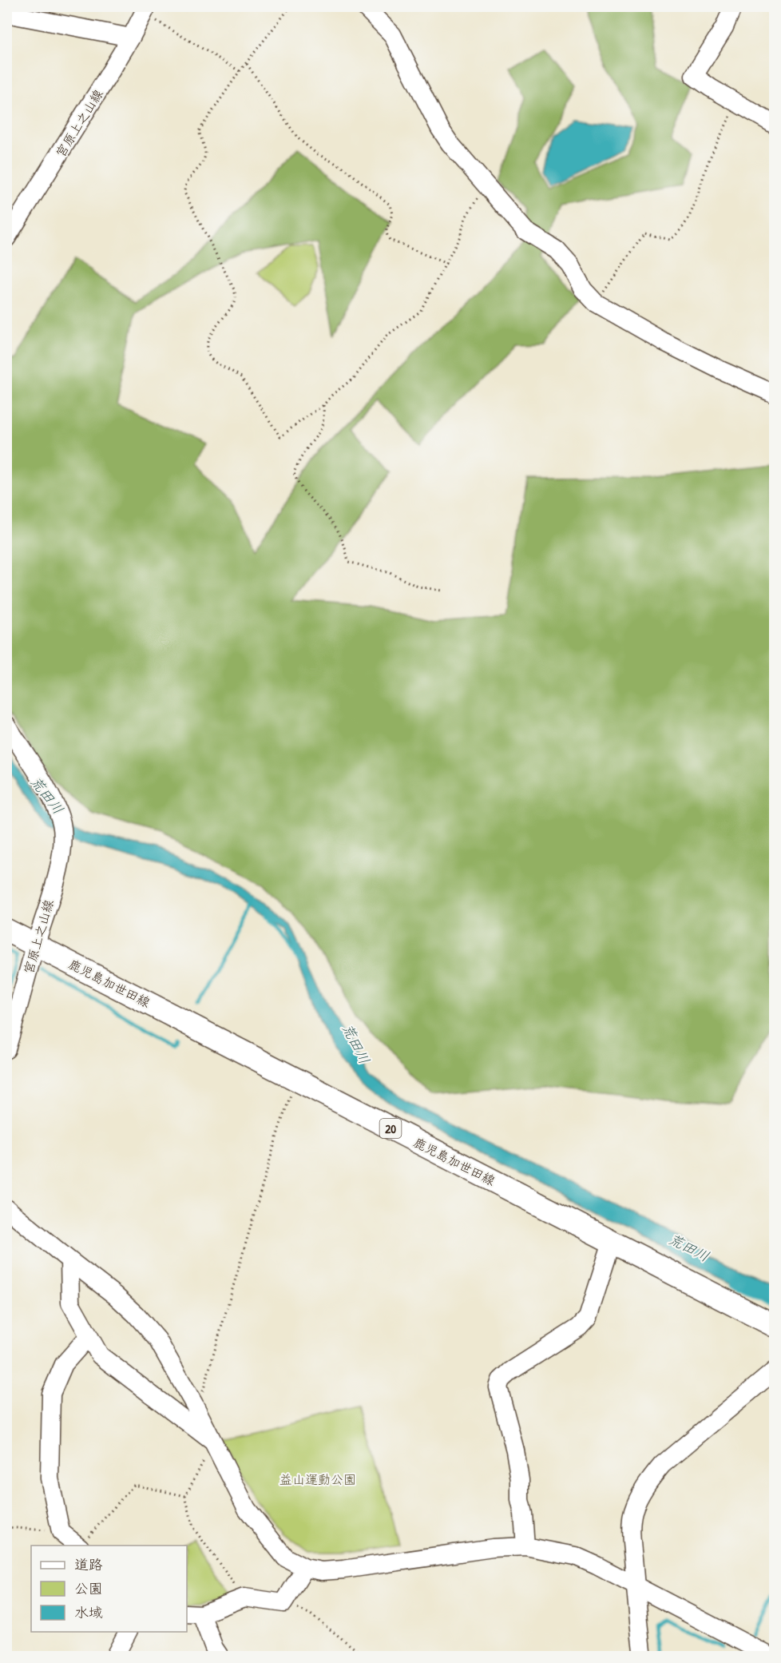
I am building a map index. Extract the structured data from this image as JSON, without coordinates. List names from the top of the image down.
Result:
{
  "streets": {
    "main road": ["鹿児島加世田線", "20"],
    "street": ["宮原上之山線"]
  },
  "crossings": [
    ["宮原上之山線", "鹿児島加世田線"]
  ],
  "water": ["荒田川"],
  "parks": ["益山運動公園"],
  "legend": ["道路", "公園", "水域"]
}
